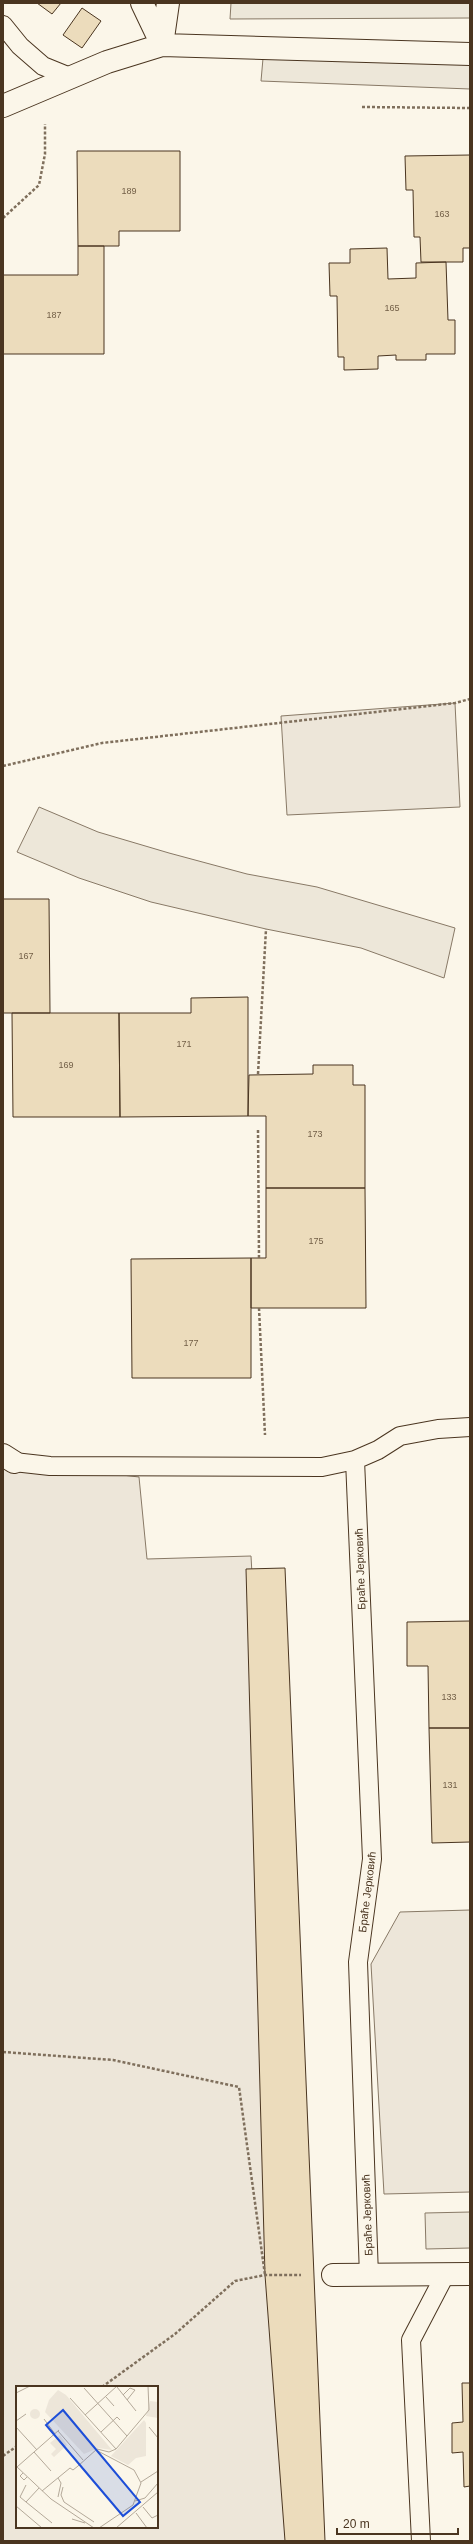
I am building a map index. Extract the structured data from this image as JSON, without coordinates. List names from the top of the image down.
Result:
{
  "streets": {
    "lane": ["Браће Јерковић"]
  },
  "house_numbers": [
    "189",
    "163",
    "165",
    "187",
    "167",
    "171",
    "169",
    "173",
    "175",
    "177",
    "133",
    "131"
  ],
  "scale_bar": "20 m"
}
